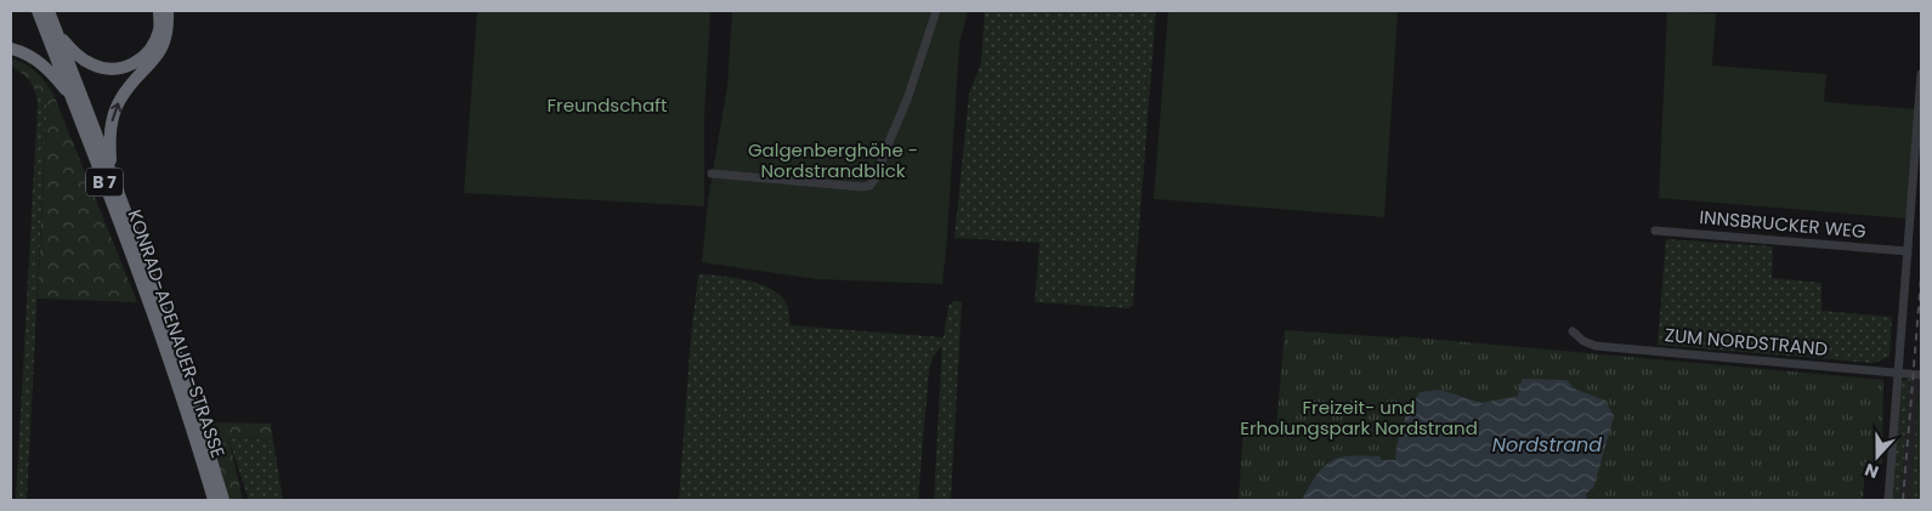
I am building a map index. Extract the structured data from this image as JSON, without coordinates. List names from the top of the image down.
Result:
{
  "streets": {
    "highway": ["B 7", "KONRAD-ADENAUER-STRASSE"],
    "street": ["INNSBRUCKER WEG", "ZUM NORDSTRAND"]
  },
  "crossings": [
    ["B 7", "KONRAD-ADENAUER-STRASSE"]
  ],
  "water": ["Nordstrand"],
  "parks": ["Freundschaft", "Galgenberghöhe - Nordstrandblick", "Freizeit- und Erholungspark Nordstrand"],
  "north": "bottom"
}
